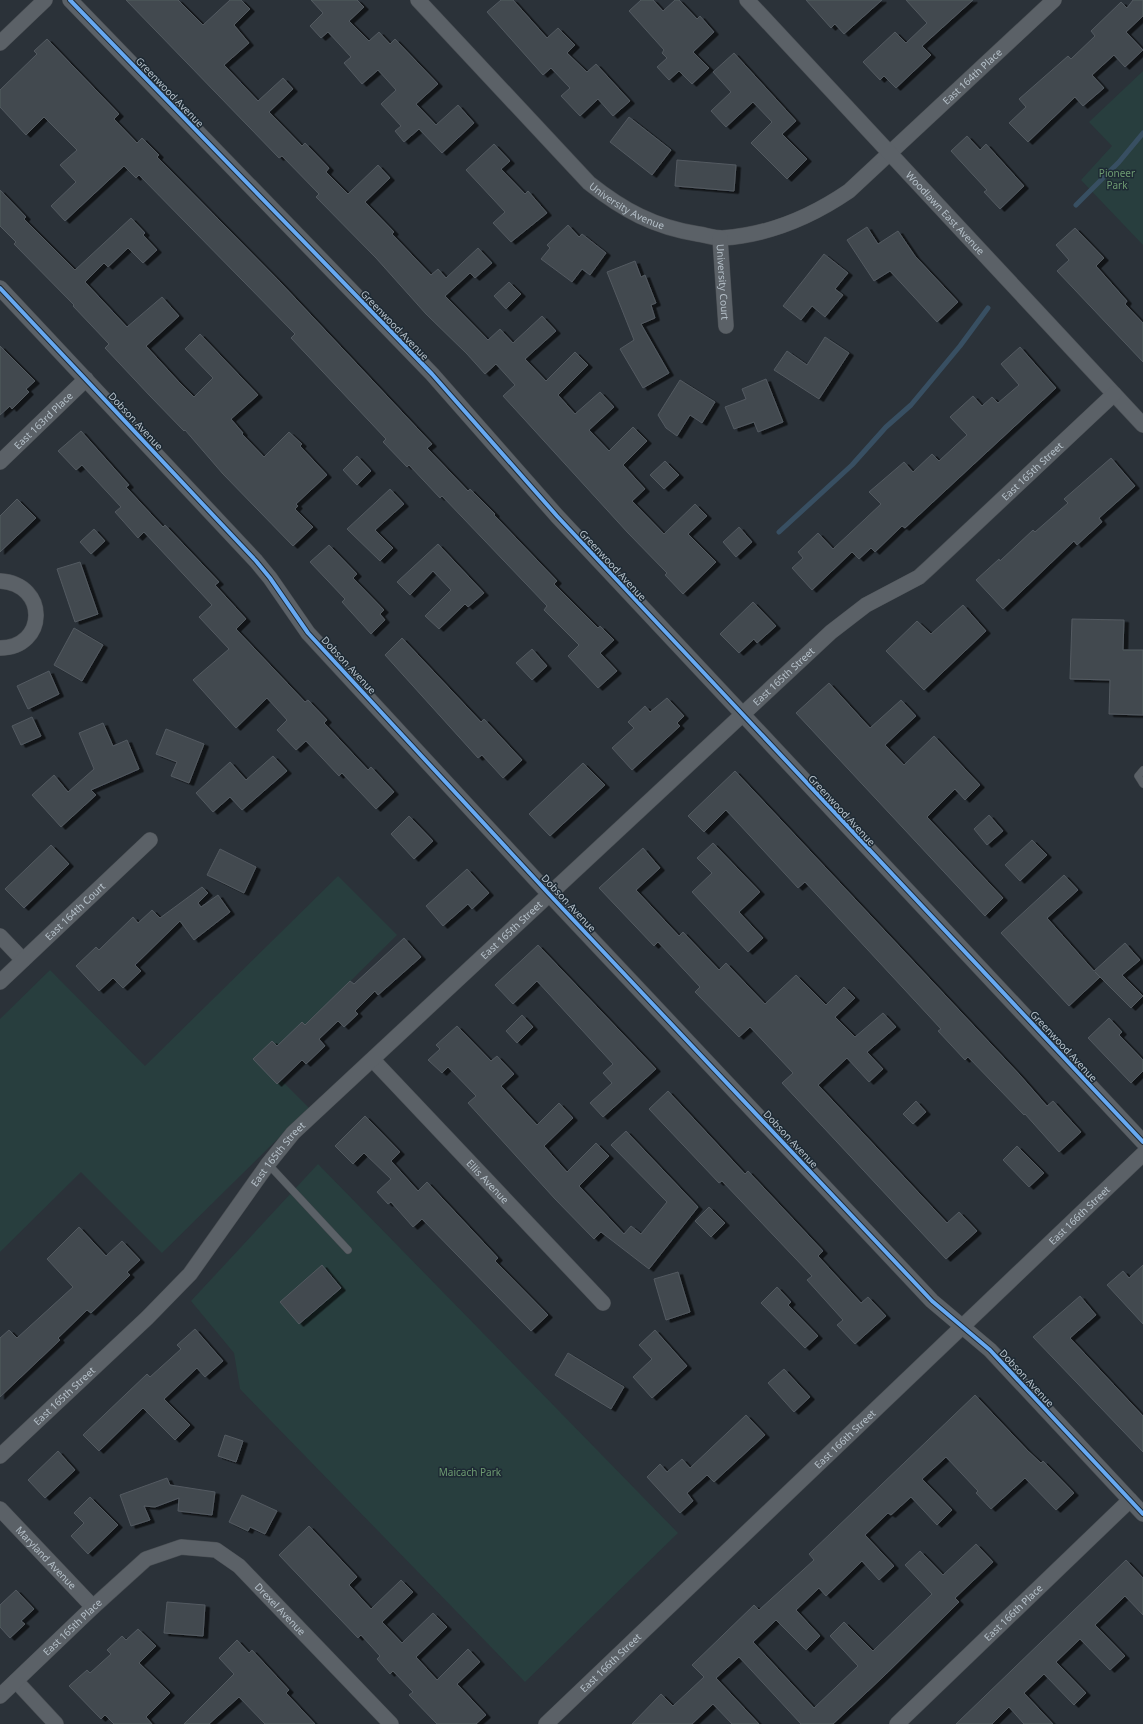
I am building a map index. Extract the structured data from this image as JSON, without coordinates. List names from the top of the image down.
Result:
{
  "streets": {
    "street": [
      "East 164th Place",
      "Greenwood Avenue",
      "University Avenue",
      "Woodlawn East Avenue",
      "University Court",
      "East 163rd Place",
      "Dobson Avenue",
      "East 165th Street",
      "East 164th Court",
      "Ellis Avenue",
      "East 166th Street",
      "Maryland Avenue",
      "Drexel Avenue",
      "East 166th Place",
      "East 165th Place"
    ]
  },
  "crossings": [
    ["East 164th Place", "University Avenue"],
    ["East 164th Place", "Woodlawn East Avenue"],
    ["Greenwood Avenue", "East 165th Street"],
    ["University Avenue", "Woodlawn East Avenue"],
    ["University Avenue", "University Court"],
    ["Woodlawn East Avenue", "East 165th Street"],
    ["East 163rd Place", "Dobson Avenue"],
    ["Dobson Avenue", "East 165th Street"],
    ["Dobson Avenue", "East 166th Street"],
    ["Dobson Avenue", "East 166th Place"],
    ["East 165th Street", "Ellis Avenue"],
    ["Maryland Avenue", "East 165th Place"],
    ["Drexel Avenue", "East 165th Place"]
  ],
  "parks": ["Pioneer Park", "Maicach Park"]
}
